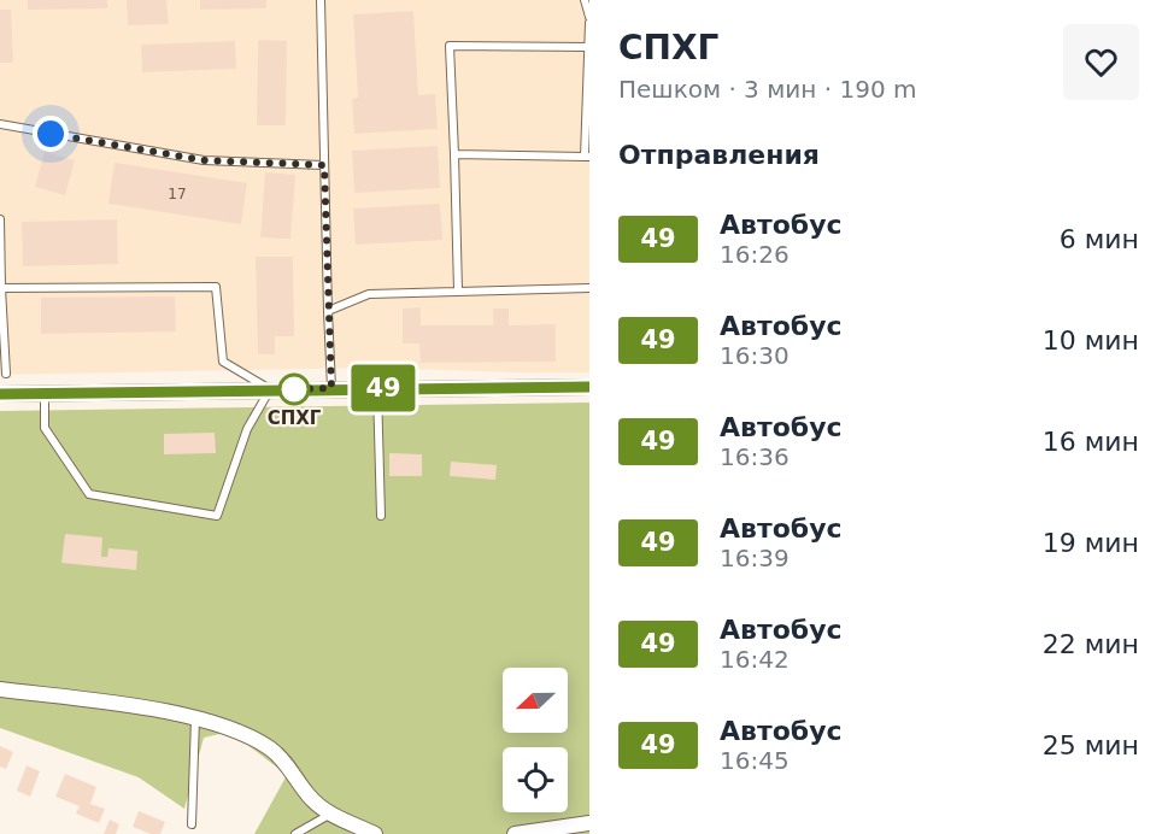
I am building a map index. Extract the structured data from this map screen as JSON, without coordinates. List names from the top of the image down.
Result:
{
  "places": ["СПХГ"],
  "lines": ["bus line 49"],
  "house_numbers": ["17"],
  "north": "left",
  "page": {
    "on_map": "49",
    "heading": [
      ["СПХГ", "Пешком · 3 мин · 190 m"],
      "Отправления"
    ],
    "list": [
      {
        "mark": "49",
        "name": "Автобус",
        "note": "16:26",
        "value": "6 мин"
      },
      {
        "mark": "49",
        "name": "Автобус",
        "note": "16:30",
        "value": "10 мин"
      },
      {
        "mark": "49",
        "name": "Автобус",
        "note": "16:36",
        "value": "16 мин"
      },
      {
        "mark": "49",
        "name": "Автобус",
        "note": "16:39",
        "value": "19 мин"
      },
      {
        "mark": "49",
        "name": "Автобус",
        "note": "16:42",
        "value": "22 мин"
      },
      {
        "mark": "49",
        "name": "Автобус",
        "note": "16:45",
        "value": "25 мин"
      }
    ]
  }
}
